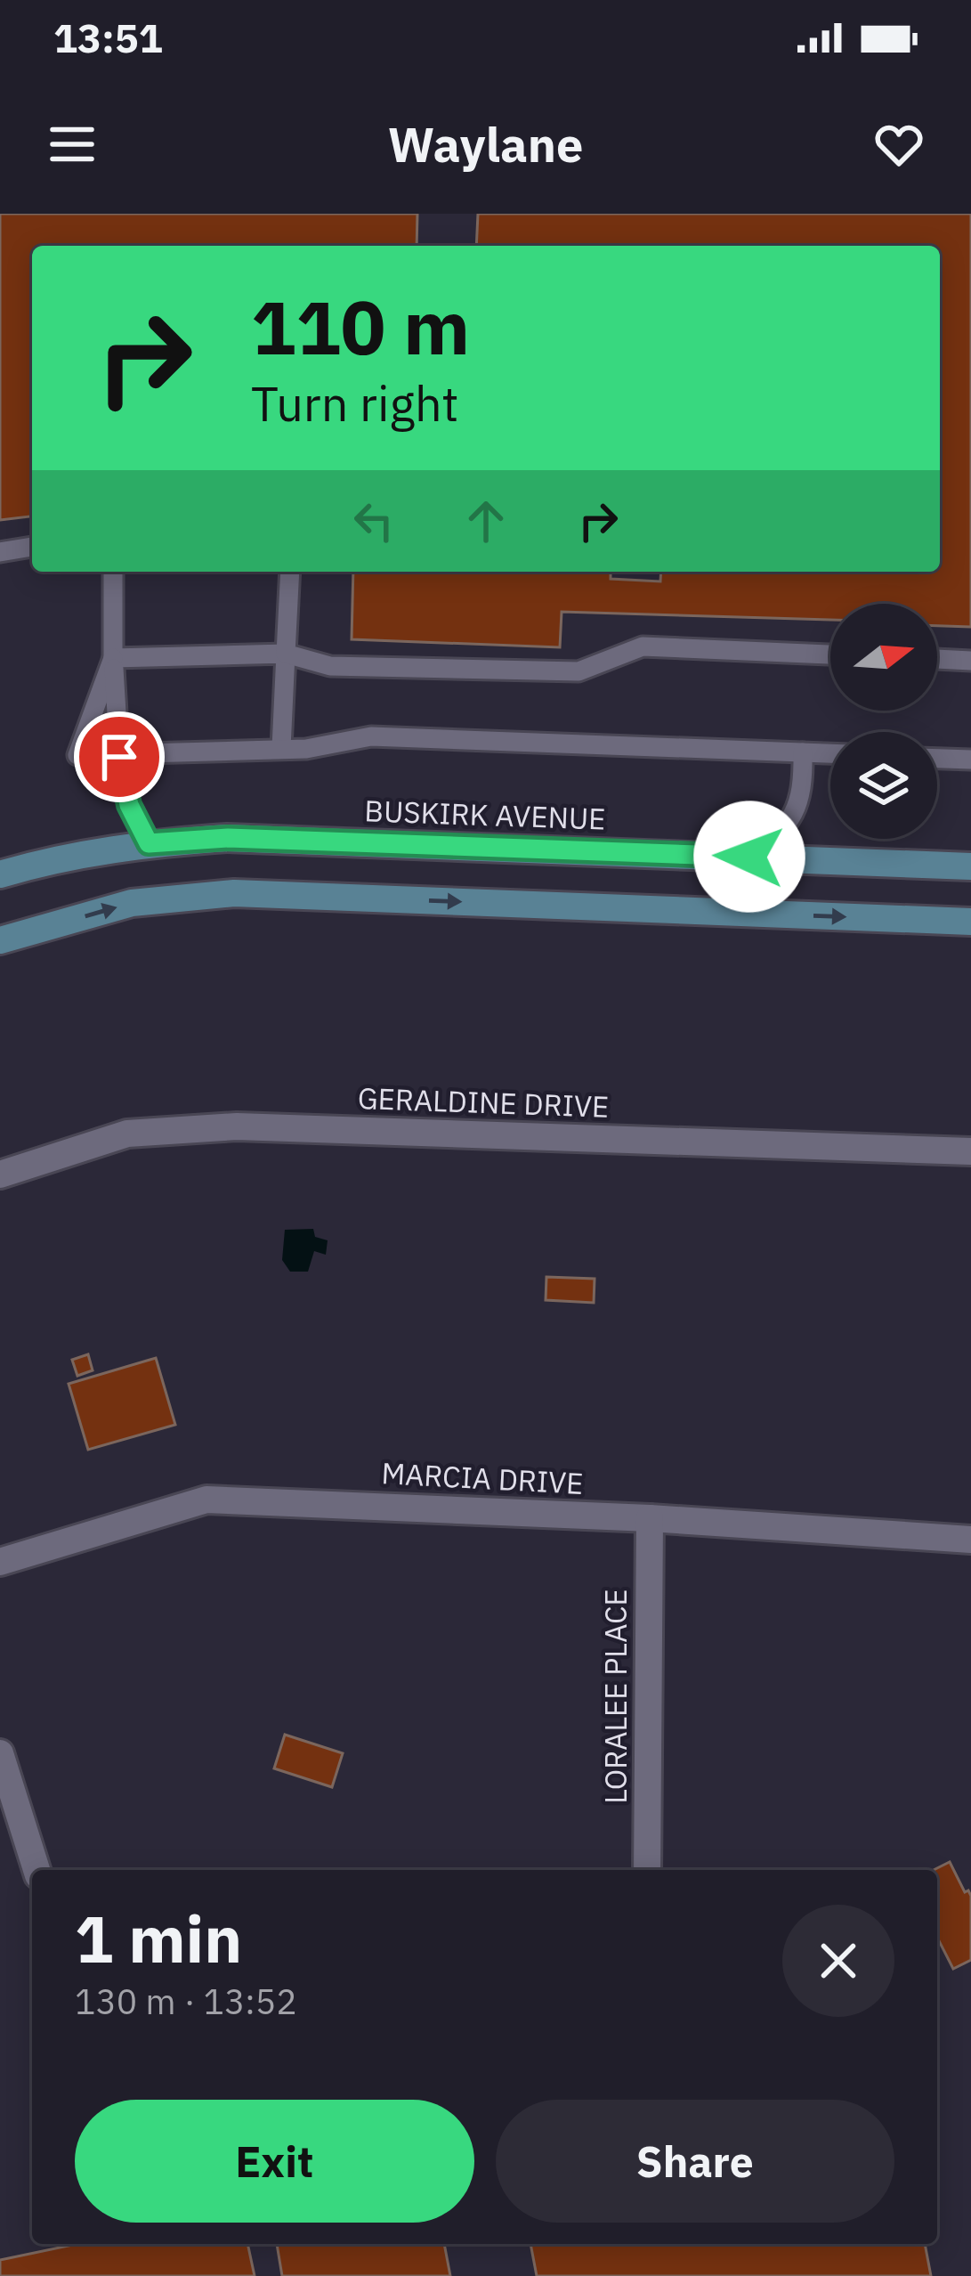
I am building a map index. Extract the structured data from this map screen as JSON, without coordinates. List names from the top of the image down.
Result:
{
  "streets": {
    "main road": ["BUSKIRK AVENUE"],
    "street": ["GERALDINE DRIVE", "MARCIA DRIVE", "LORALEE PLACE"]
  },
  "crossings": [
    ["MARCIA DRIVE", "LORALEE PLACE"]
  ],
  "north": "right",
  "page": {
    "status": "13:51",
    "header": "Waylane",
    "turn": ["110 m", "Turn right"],
    "heading": ["1 min", "130 m · 13:52"],
    "buttons": ["Exit", "Share"]
  }
}
